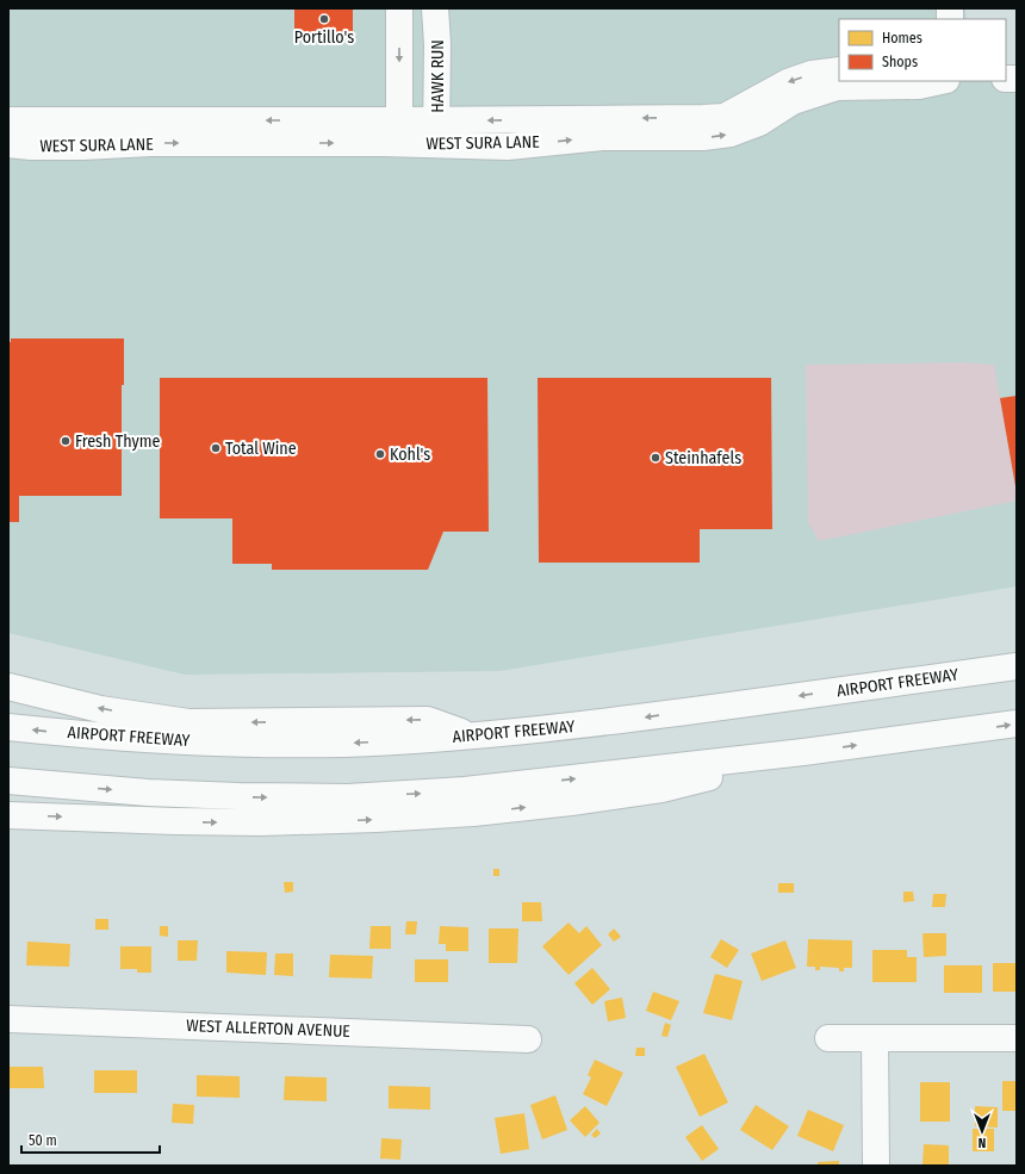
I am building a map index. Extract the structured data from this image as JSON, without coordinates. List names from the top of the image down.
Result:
{
  "streets": {
    "main road": [
      "HAWK RUN",
      "WEST SURA LANE",
      "AIRPORT FREEWAY",
      "WEST ALLERTON AVENUE"
    ]
  },
  "crossings": [
    ["HAWK RUN", "WEST SURA LANE"]
  ],
  "places": [
    "Portillo's",
    "Fresh Thyme",
    "Total Wine",
    "Kohl's",
    "Steinhafels"
  ],
  "legend": ["Homes", "Shops"],
  "scale_bar": "50 m",
  "north": "bottom"
}
